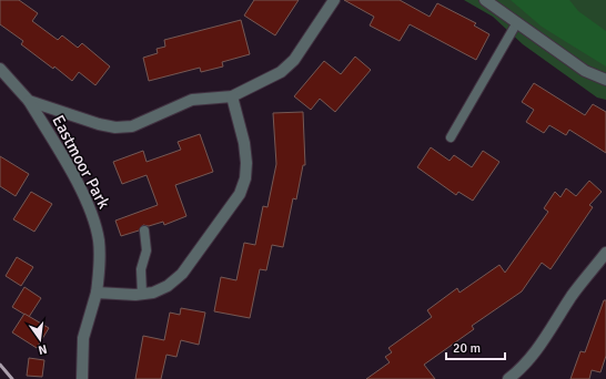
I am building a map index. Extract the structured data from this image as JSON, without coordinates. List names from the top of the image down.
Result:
{
  "streets": {
    "street": ["Eastmoor Park"]
  },
  "scale_bar": "20 m",
  "north": "bottom"
}
